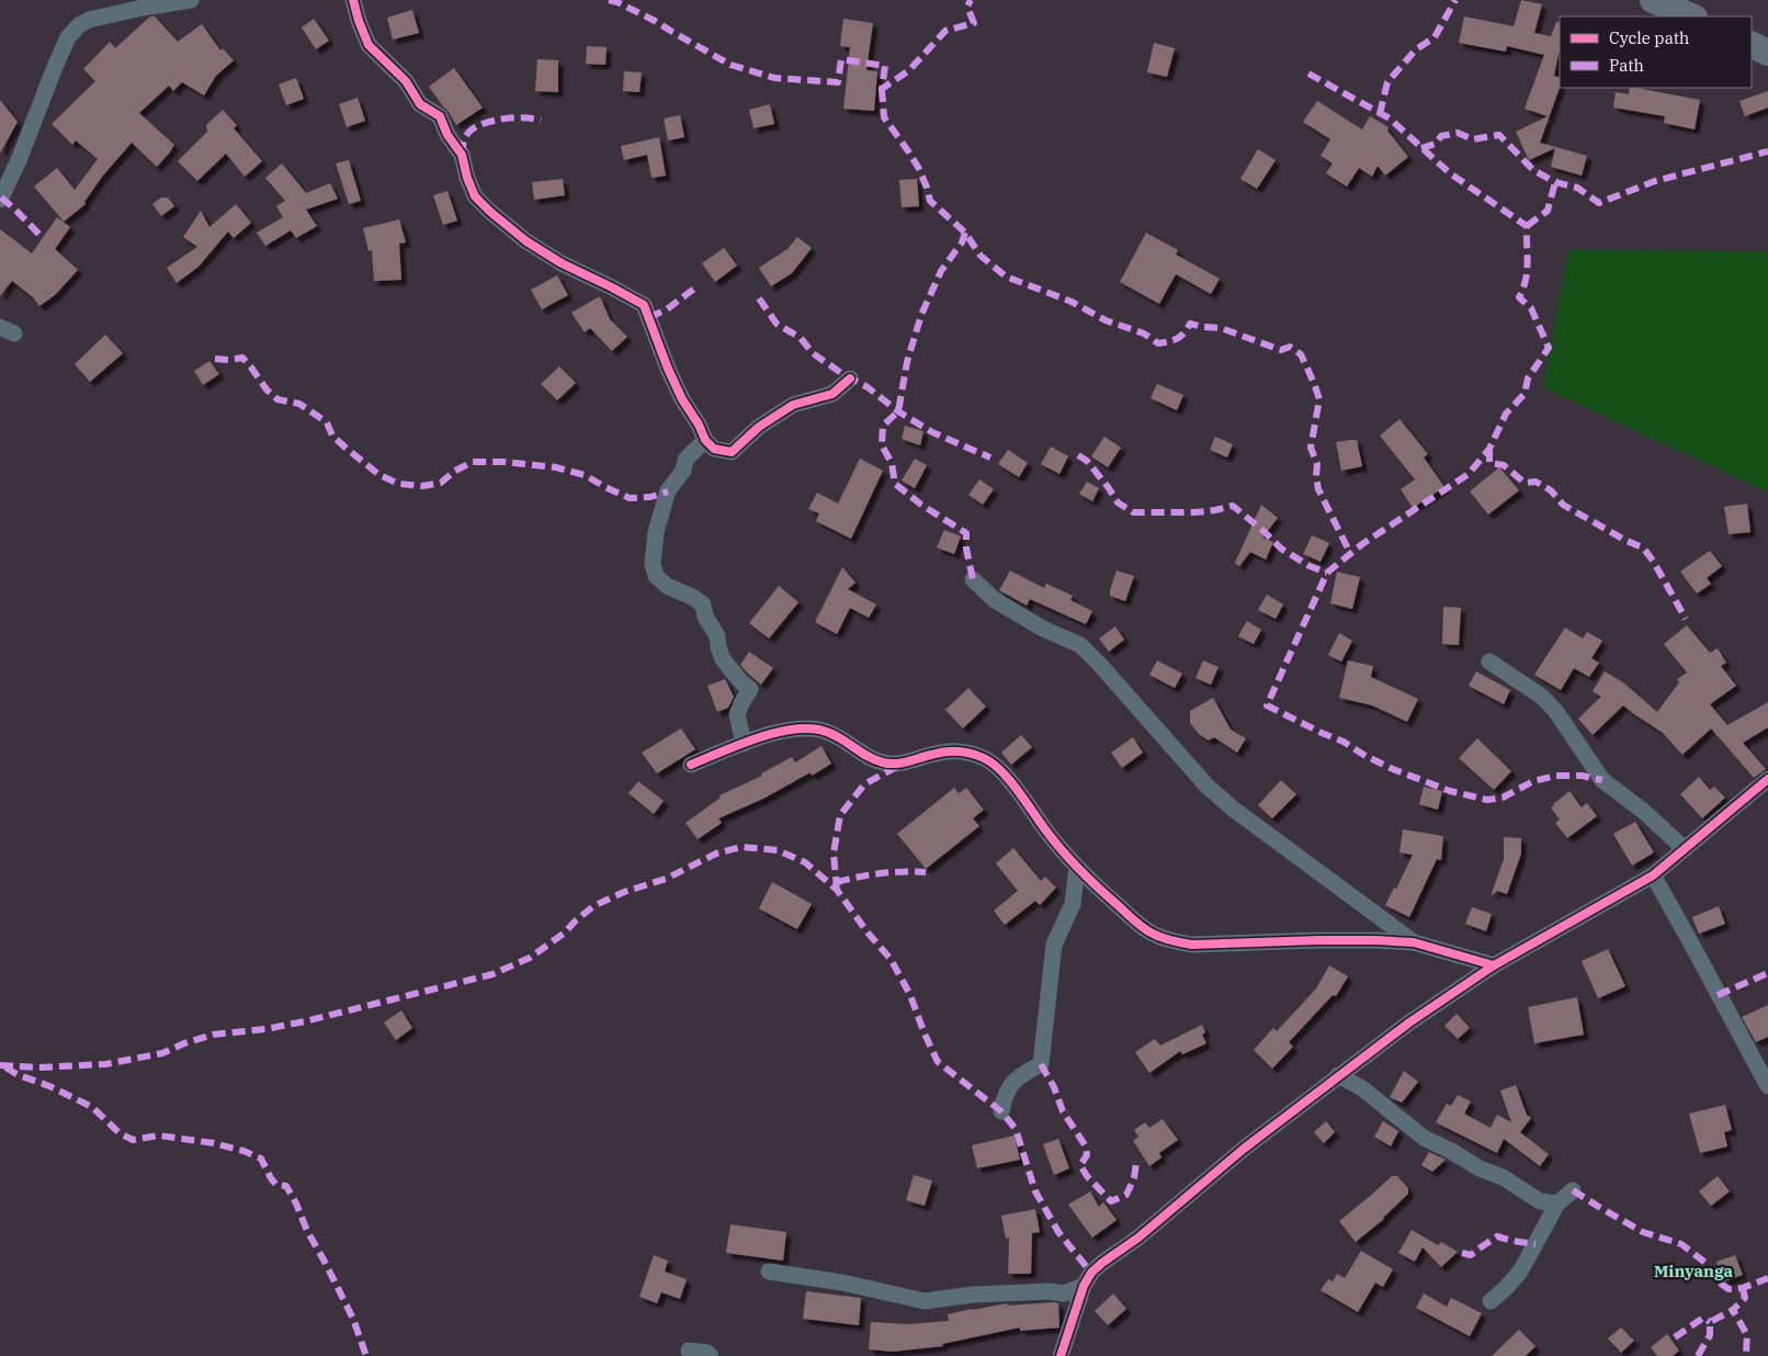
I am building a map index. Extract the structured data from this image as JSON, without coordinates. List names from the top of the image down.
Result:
{
  "districts": ["Minyanga"],
  "legend": ["Cycle path", "Path"]
}
